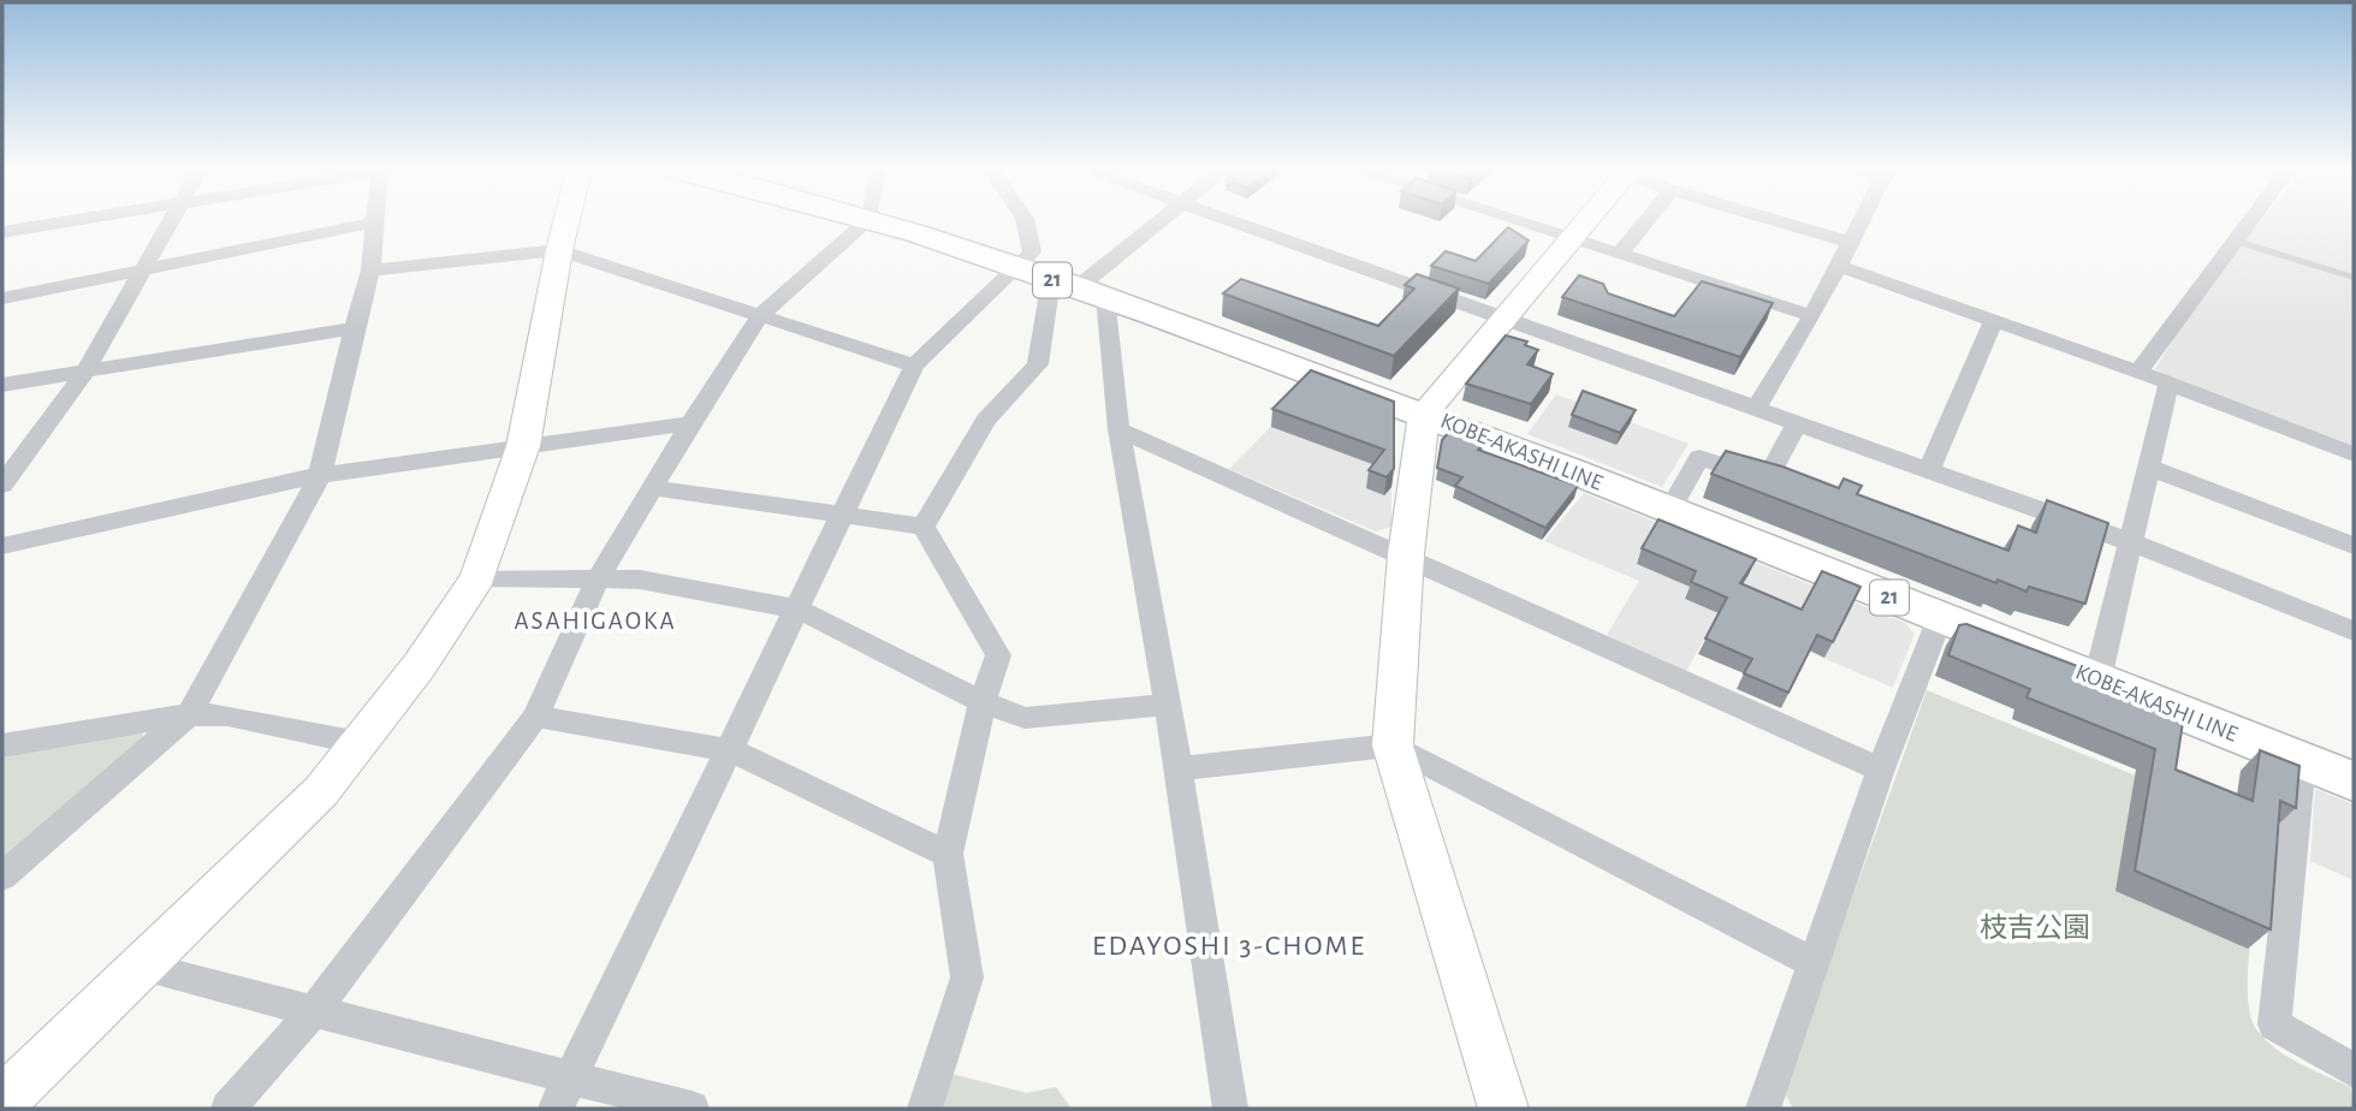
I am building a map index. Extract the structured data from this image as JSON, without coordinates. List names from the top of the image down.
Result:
{
  "streets": {
    "main road": ["21", "KOBE-AKASHI LINE"]
  },
  "districts": ["ASAHIGAOKA", "EDAYOSHI 3-CHOME"],
  "parks": ["枝吉公園"]
}
